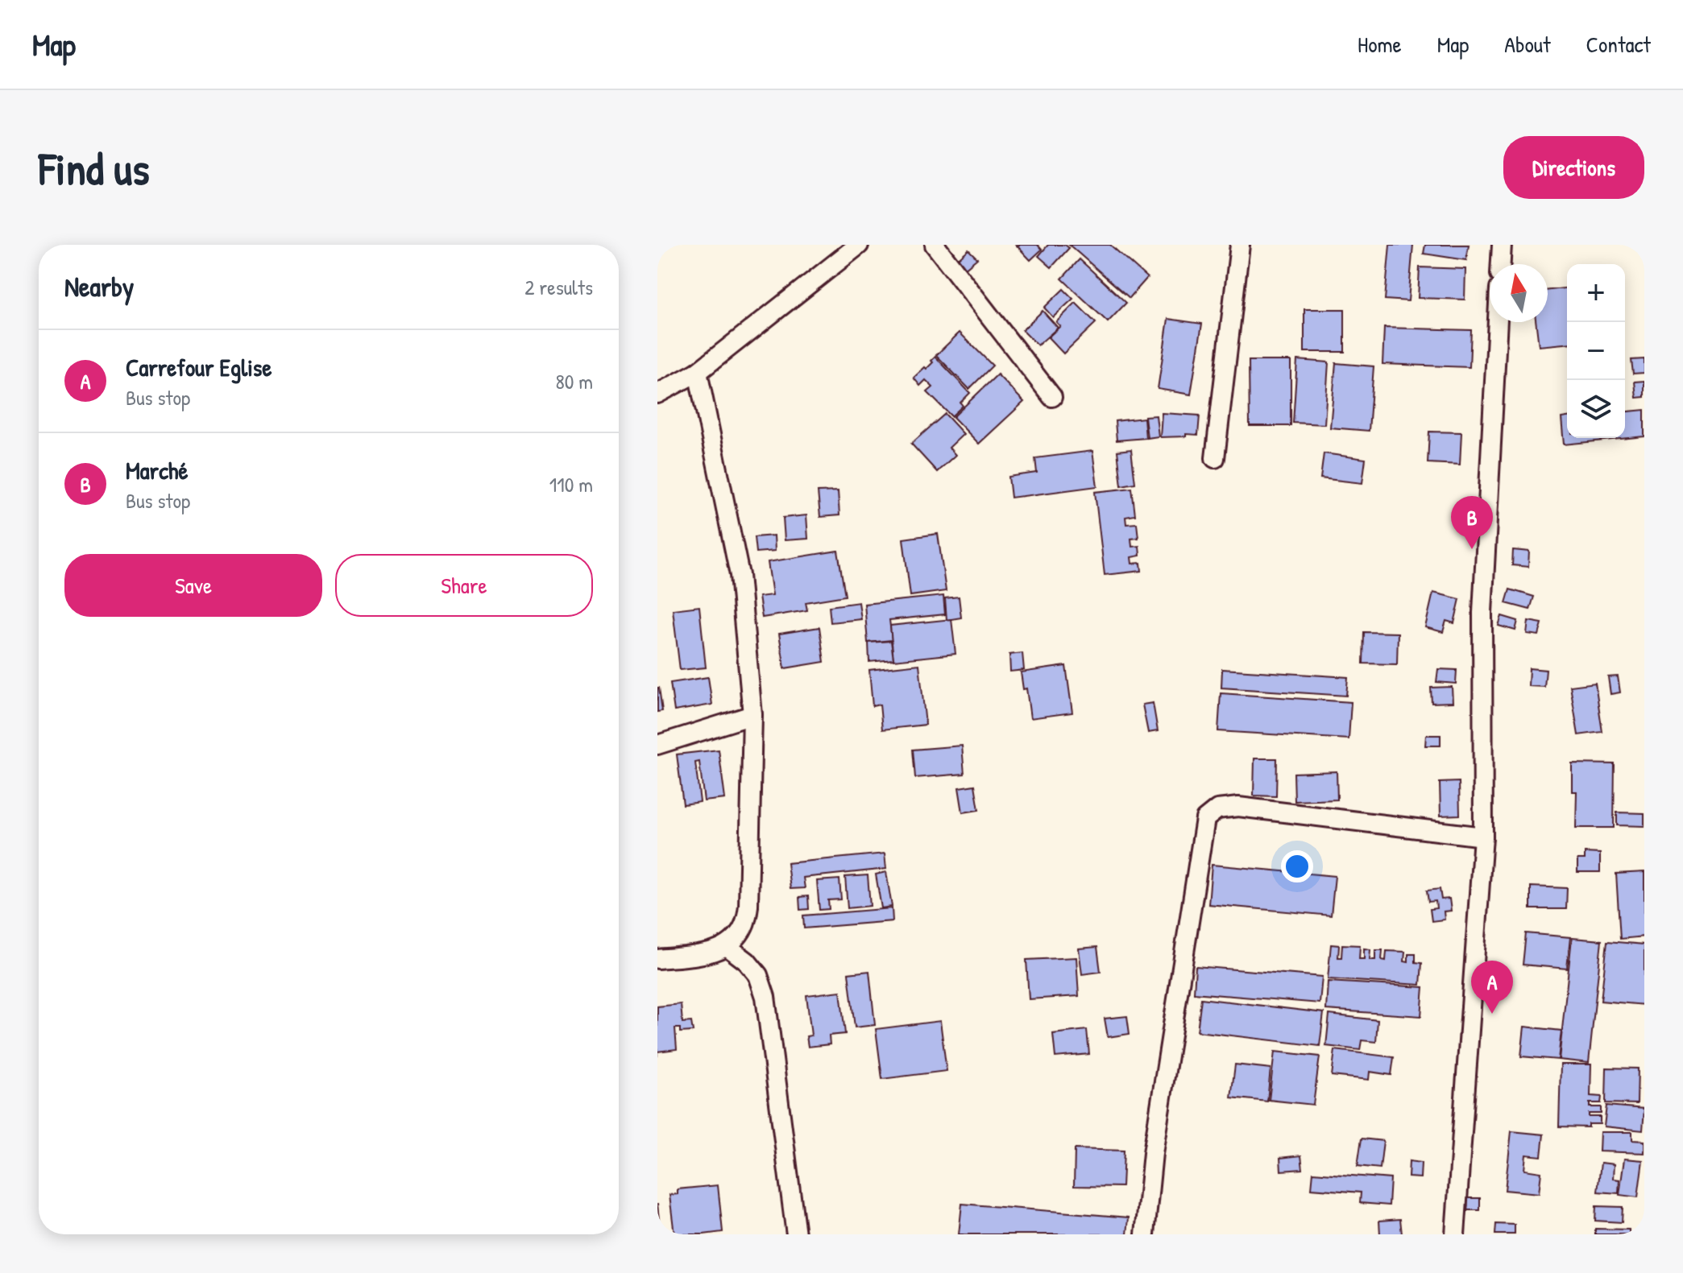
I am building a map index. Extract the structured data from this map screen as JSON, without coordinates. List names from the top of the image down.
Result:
{
  "north": "top",
  "page": {
    "header": "Map",
    "nav": [
      "Home",
      "Map",
      "About",
      "Contact"
    ],
    "buttons": [
      "Directions",
      ["Save", "Share"]
    ],
    "title": "Find us",
    "heading": ["Nearby", "2 results"],
    "map_buttons": ["+", "−"],
    "list": [
      {
        "mark": "A",
        "name": "Carrefour Eglise",
        "note": "Bus stop",
        "value": "80 m"
      },
      {
        "mark": "B",
        "name": "Marché",
        "note": "Bus stop",
        "value": "110 m"
      }
    ],
    "pins": ["B", "A"]
  }
}
